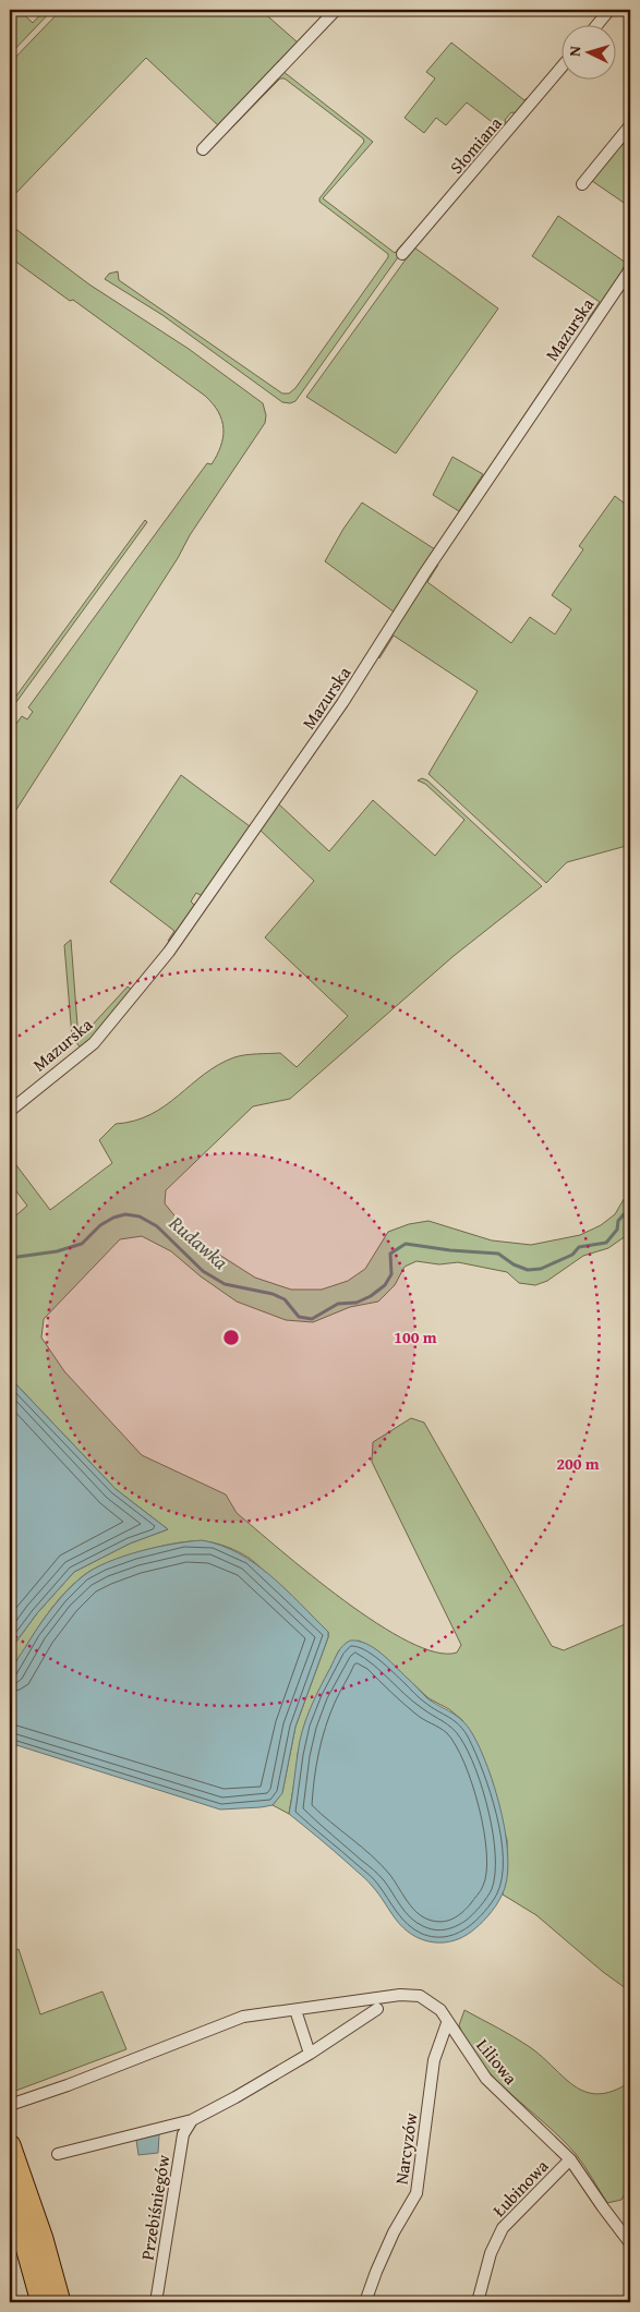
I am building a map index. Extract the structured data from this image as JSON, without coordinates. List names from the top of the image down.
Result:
{
  "streets": {
    "street": [
      "Słomiana",
      "Mazurska",
      "Liliowa",
      "Narcyzów",
      "Łubinowa",
      "Przebiśniegów"
    ]
  },
  "crossings": [
    ["Liliowa", "Narcyzów"],
    ["Liliowa", "Łubinowa"]
  ],
  "water": ["Rudawka"],
  "north": "left",
  "rings": ["100 m", "200 m"]
}
